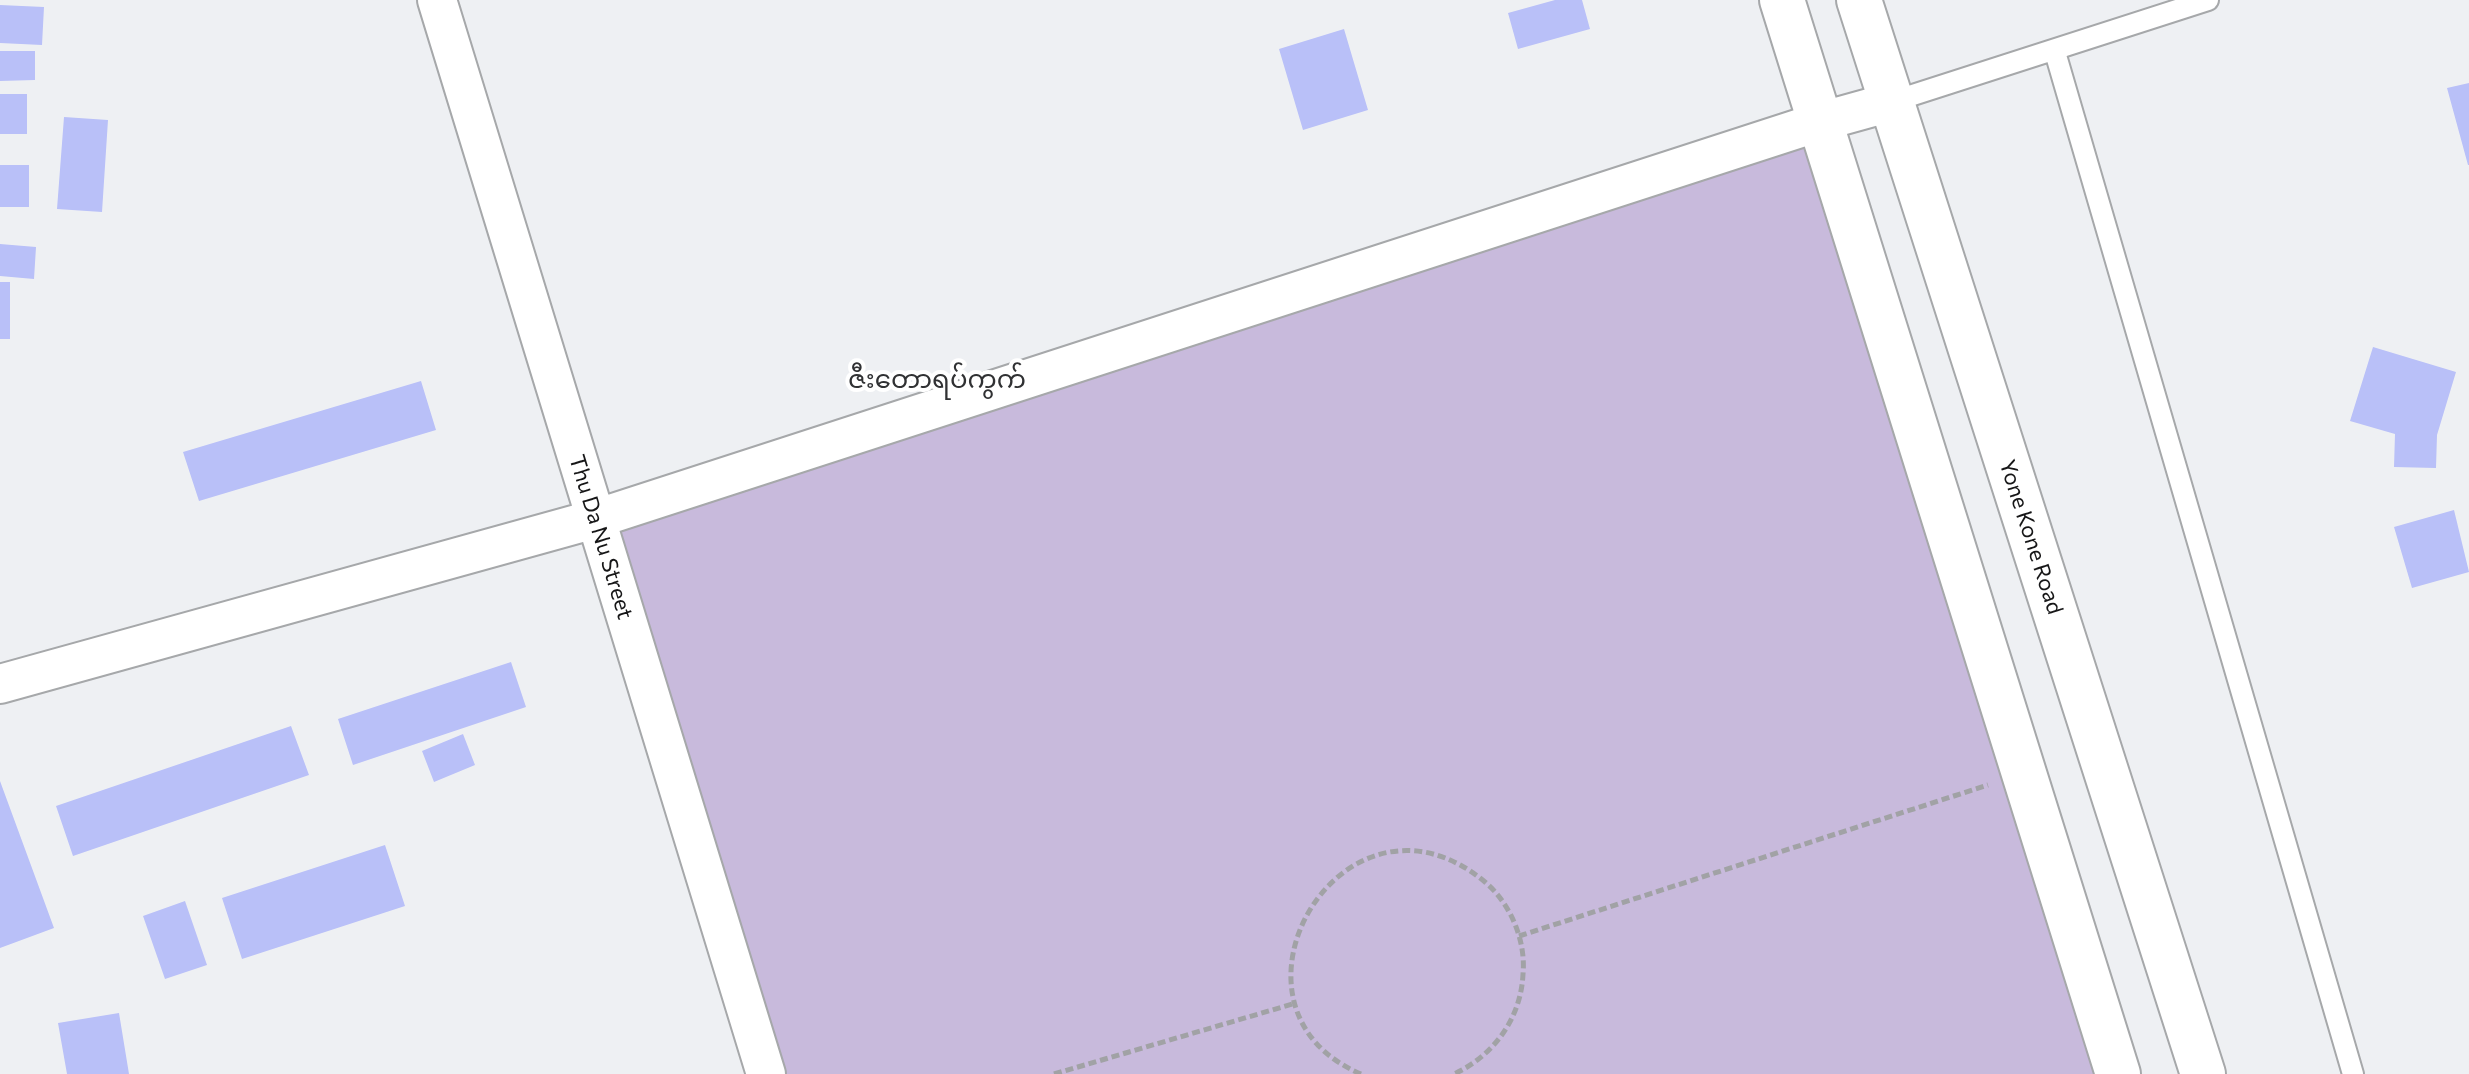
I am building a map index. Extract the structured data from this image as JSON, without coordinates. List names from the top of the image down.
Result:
{
  "streets": {
    "street": ["Thu Da Nu Street", "Yone Kone Road"]
  },
  "districts": ["ဇီးတောရပ်ကွက်"]
}
